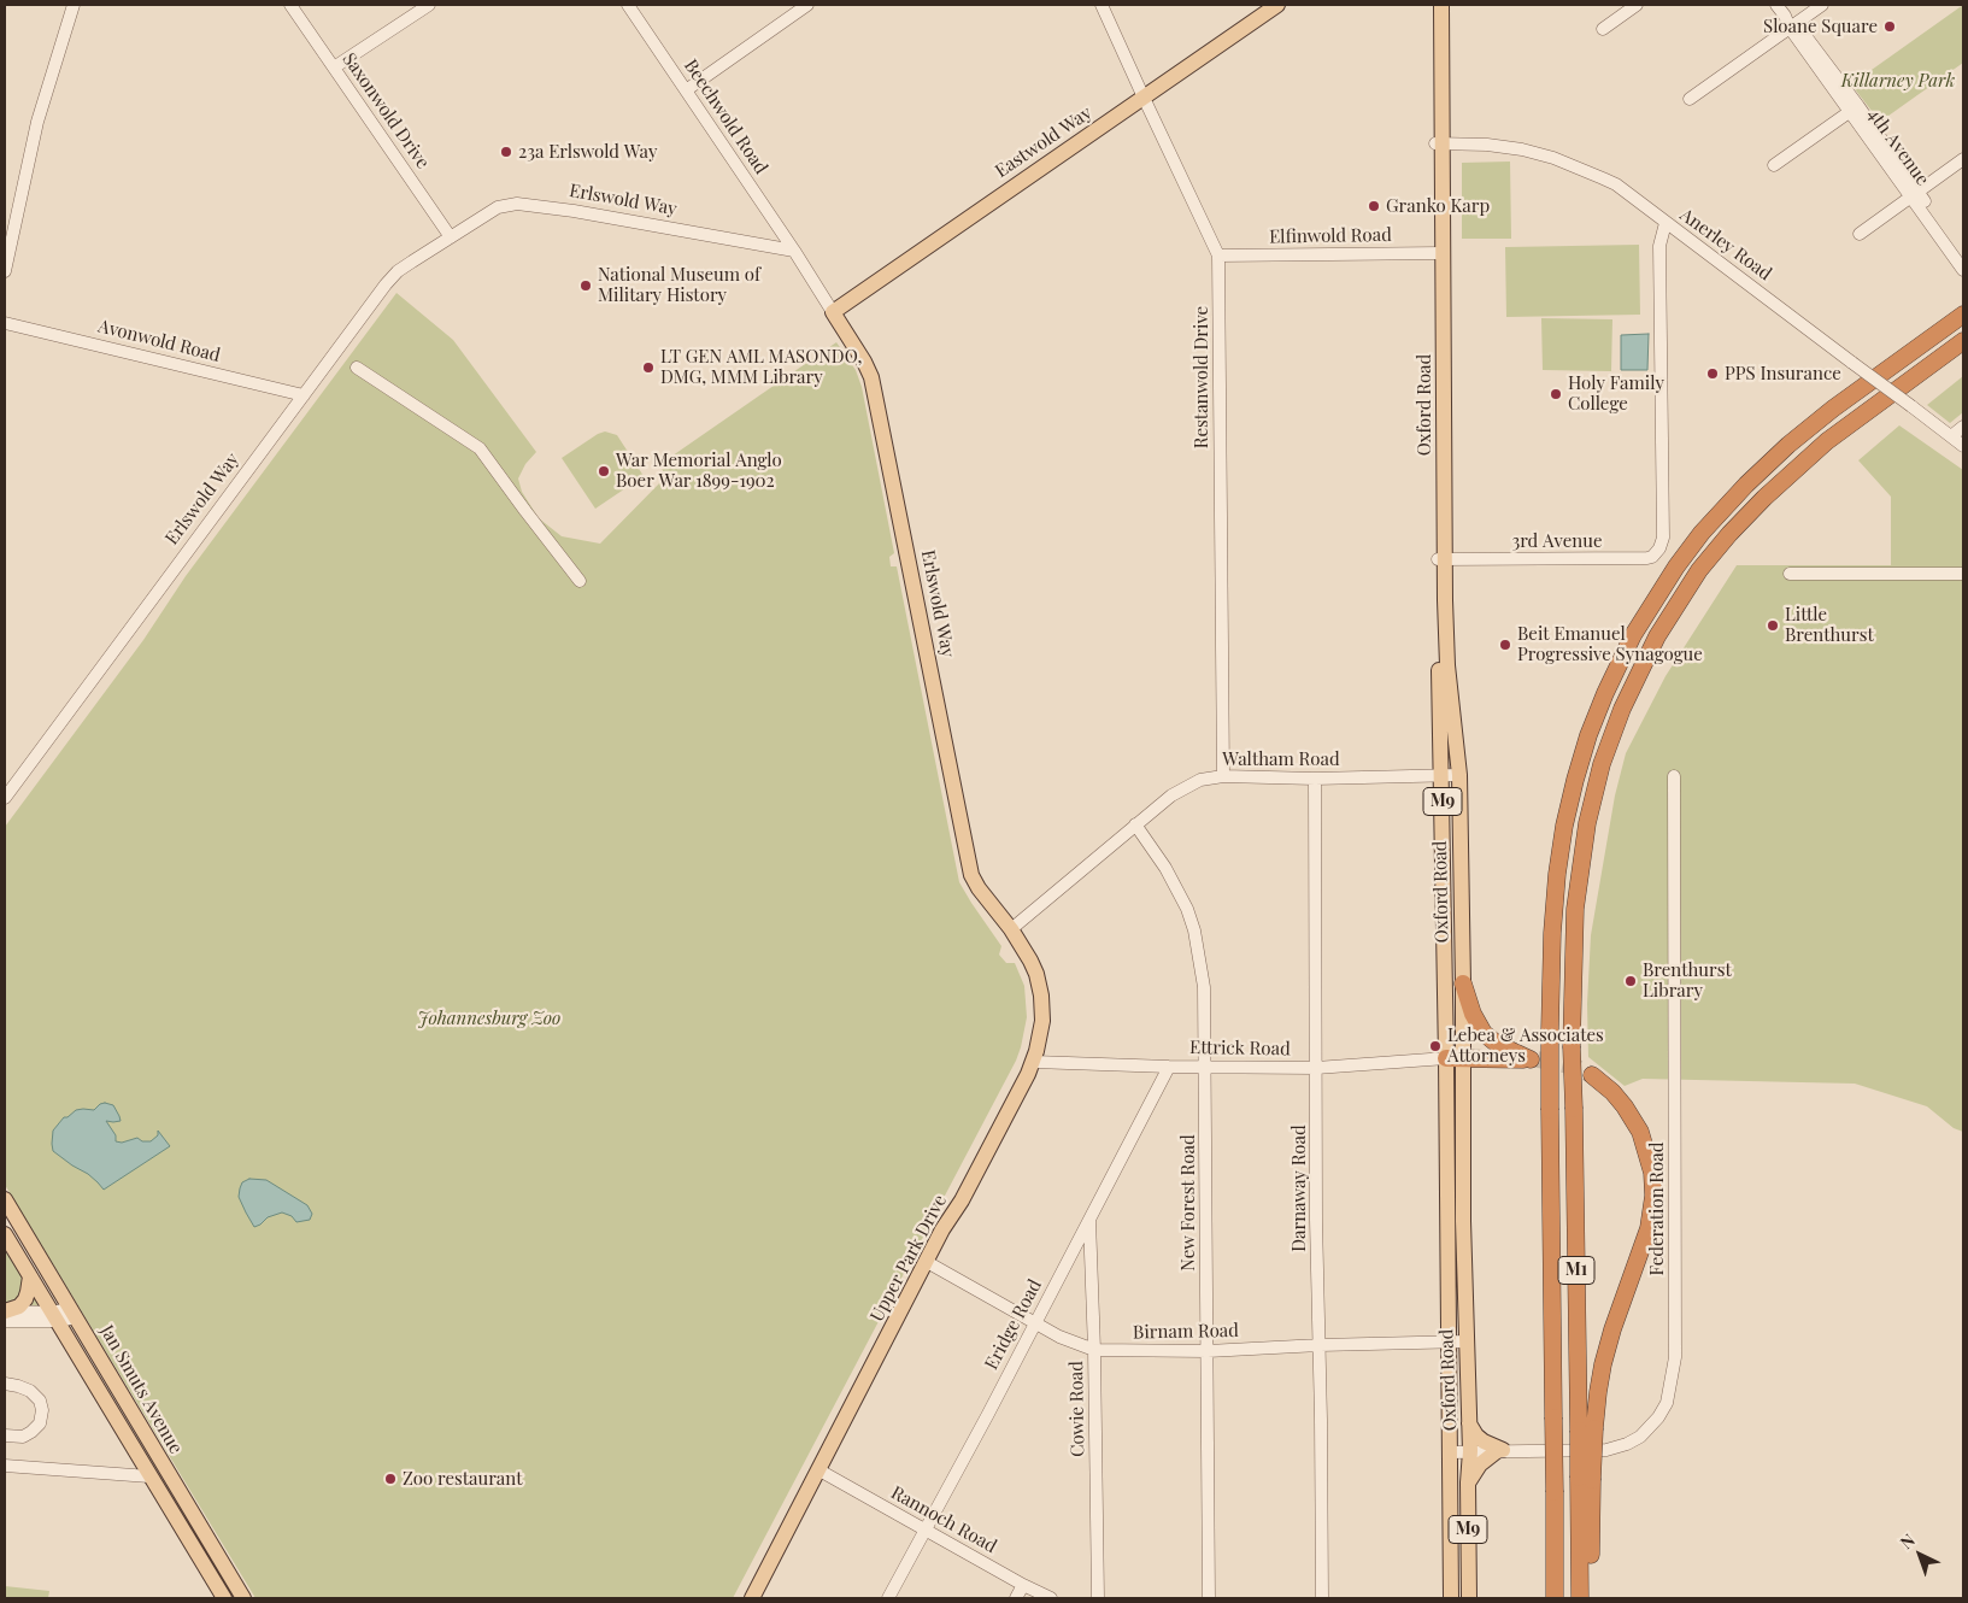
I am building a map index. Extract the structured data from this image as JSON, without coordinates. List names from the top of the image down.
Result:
{
  "streets": {
    "highway": ["M1"],
    "main road": [
      "Eastwold Way",
      "Erlswold Way",
      "Oxford Road",
      "M9",
      "Upper Park Drive",
      "Jan Smuts Avenue"
    ],
    "street": [
      "Saxonwold Drive",
      "Beechwold Road",
      "4th Avenue",
      "Elfinwold Road",
      "Anerley Road",
      "Avonwold Road",
      "Restanwold Drive",
      "3rd Avenue",
      "Waltham Road",
      "Ettrick Road",
      "Darnaway Road",
      "New Forest Road",
      "Federation Road",
      "Eridge Road",
      "Birnam Road",
      "Cowie Road",
      "Rannoch Road"
    ]
  },
  "crossings": [
    ["Saxonwold Drive", "Erlswold Way"],
    ["Beechwold Road", "Erlswold Way"],
    ["Eastwold Way", "Erlswold Way"],
    ["Eastwold Way", "Restanwold Drive"],
    ["Erlswold Way", "Avonwold Road"],
    ["Erlswold Way", "Waltham Road"],
    ["Erlswold Way", "Upper Park Drive"],
    ["Elfinwold Road", "Restanwold Drive"],
    ["Elfinwold Road", "Oxford Road"],
    ["Anerley Road", "Oxford Road"],
    ["Anerley Road", "3rd Avenue"],
    ["Restanwold Drive", "Waltham Road"],
    ["Oxford Road", "3rd Avenue"],
    ["Oxford Road", "Waltham Road"],
    ["Oxford Road", "Ettrick Road"],
    ["Oxford Road", "Federation Road"],
    ["Oxford Road", "Birnam Road"],
    ["Waltham Road", "Darnaway Road"],
    ["Waltham Road", "New Forest Road"],
    ["Waltham Road", "Upper Park Drive"],
    ["Ettrick Road", "Darnaway Road"],
    ["Ettrick Road", "New Forest Road"],
    ["Ettrick Road", "Upper Park Drive"],
    ["Ettrick Road", "Eridge Road"],
    ["Darnaway Road", "Birnam Road"],
    ["New Forest Road", "Birnam Road"],
    ["Upper Park Drive", "Birnam Road"],
    ["Upper Park Drive", "Rannoch Road"],
    ["Eridge Road", "Birnam Road"],
    ["Eridge Road", "Cowie Road"],
    ["Eridge Road", "Rannoch Road"],
    ["Birnam Road", "Cowie Road"]
  ],
  "parks": ["Killarney Park", "Johannesburg Zoo"],
  "places": [
    "Sloane Square",
    "23a Erlswold Way",
    "Granko Karp",
    "National Museum of Military History",
    "LT GEN AML MASONDO, DMG, MMM Library",
    "PPS Insurance",
    "Holy Family College",
    "War Memorial Anglo Boer War 1899-1902",
    "Little Brenthurst",
    "Beit Emanuel Progressive Synagogue",
    "Brenthurst Library",
    "Lebea & Associates Attorneys",
    "Zoo restaurant"
  ],
  "north": "top left"
}
